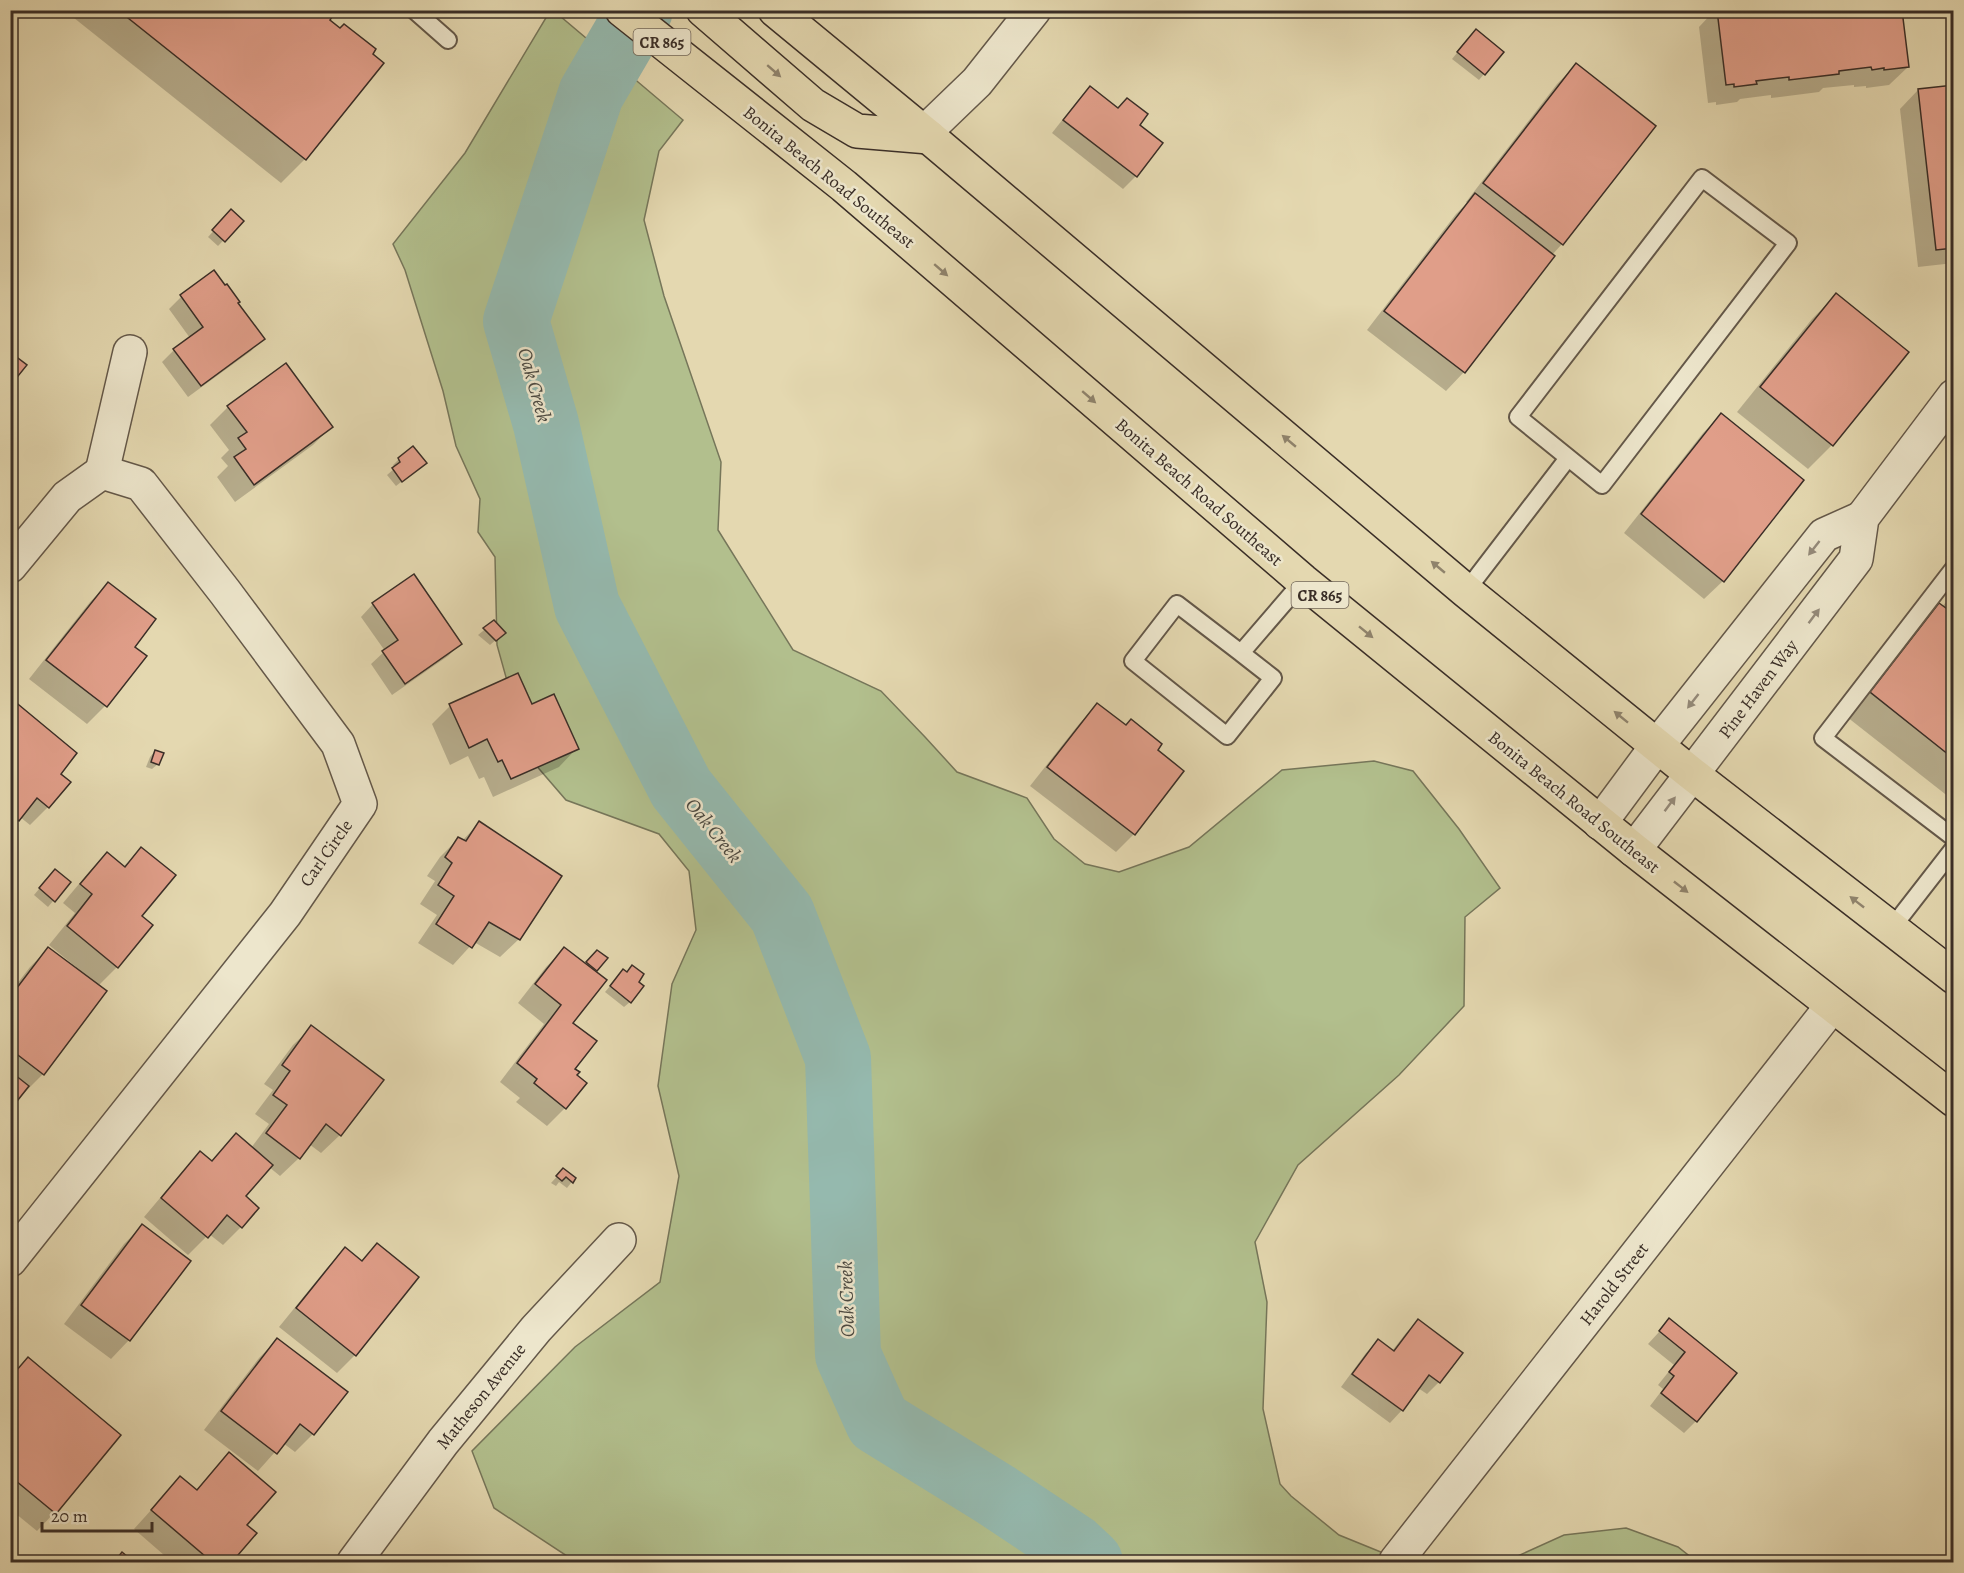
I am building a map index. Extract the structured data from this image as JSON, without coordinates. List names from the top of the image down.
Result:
{
  "streets": {
    "main road": ["CR 865", "Bonita Beach Road Southeast"],
    "street": [
      "Pine Haven Way",
      "Carl Circle",
      "Harold Street",
      "Matheson Avenue"
    ]
  },
  "crossings": [
    ["Bonita Beach Road Southeast", "Pine Haven Way"],
    ["Bonita Beach Road Southeast", "Harold Street"]
  ],
  "water": ["Oak Creek"],
  "scale_bar": "20 m"
}
